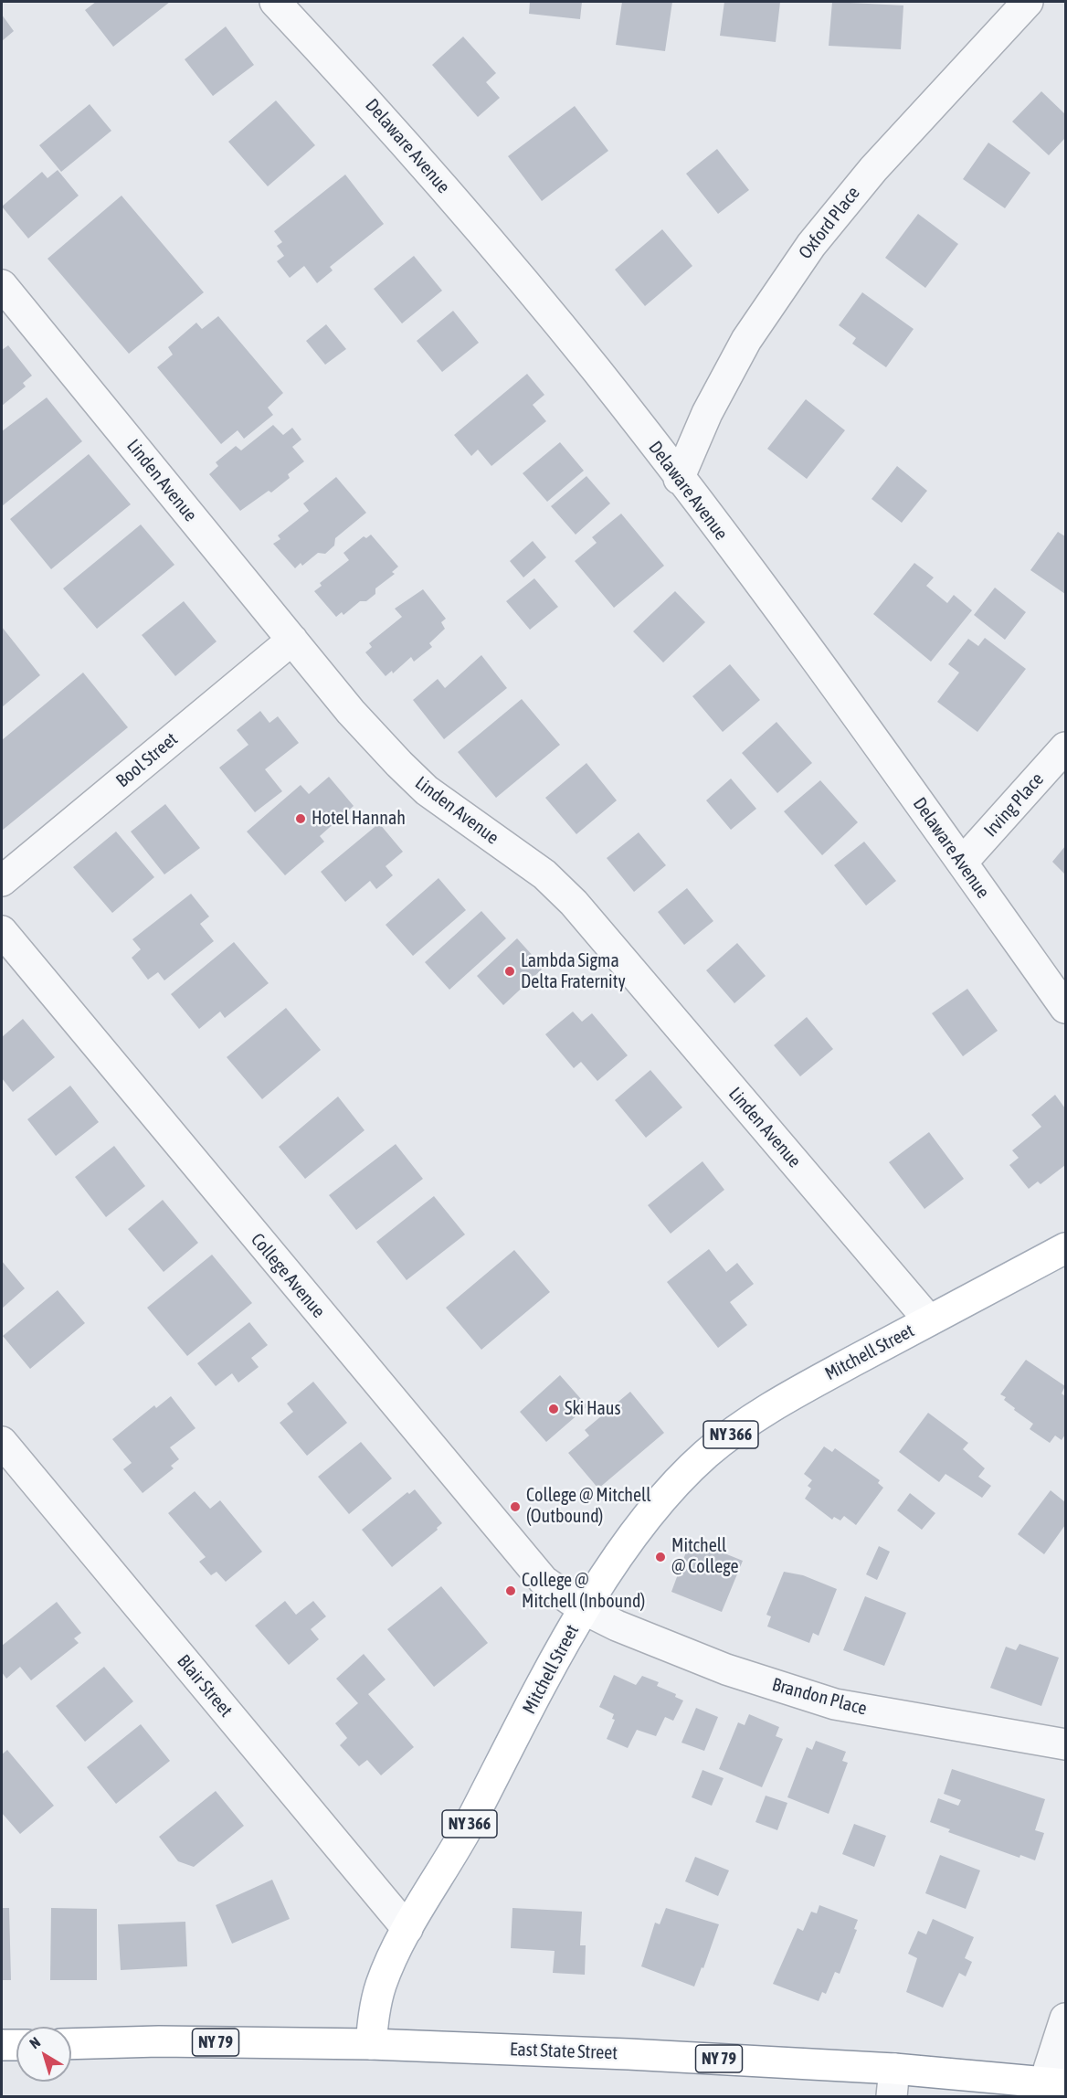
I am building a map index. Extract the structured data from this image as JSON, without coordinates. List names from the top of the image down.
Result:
{
  "streets": {
    "main road": [
      "Mitchell Street",
      "NY 366",
      "NY 79",
      "East State Street"
    ],
    "street": [
      "Delaware Avenue",
      "Oxford Place",
      "Linden Avenue",
      "Bool Street",
      "Irving Place",
      "College Avenue",
      "Blair Street",
      "Brandon Place"
    ]
  },
  "crossings": [
    ["Delaware Avenue", "Oxford Place"],
    ["Delaware Avenue", "Irving Place"],
    ["Linden Avenue", "Bool Street"],
    ["Linden Avenue", "Mitchell Street"],
    ["College Avenue", "Mitchell Street"],
    ["College Avenue", "Brandon Place"],
    ["Mitchell Street", "Blair Street"],
    ["Mitchell Street", "Brandon Place"],
    ["Mitchell Street", "East State Street"]
  ],
  "places": [
    "Hotel Hannah",
    "Lambda Sigma Delta Fraternity",
    "Ski Haus",
    "College @ Mitchell (Outbound)",
    "Mitchell @ College",
    "College @ Mitchell (Inbound)"
  ],
  "north": "top left"
}
